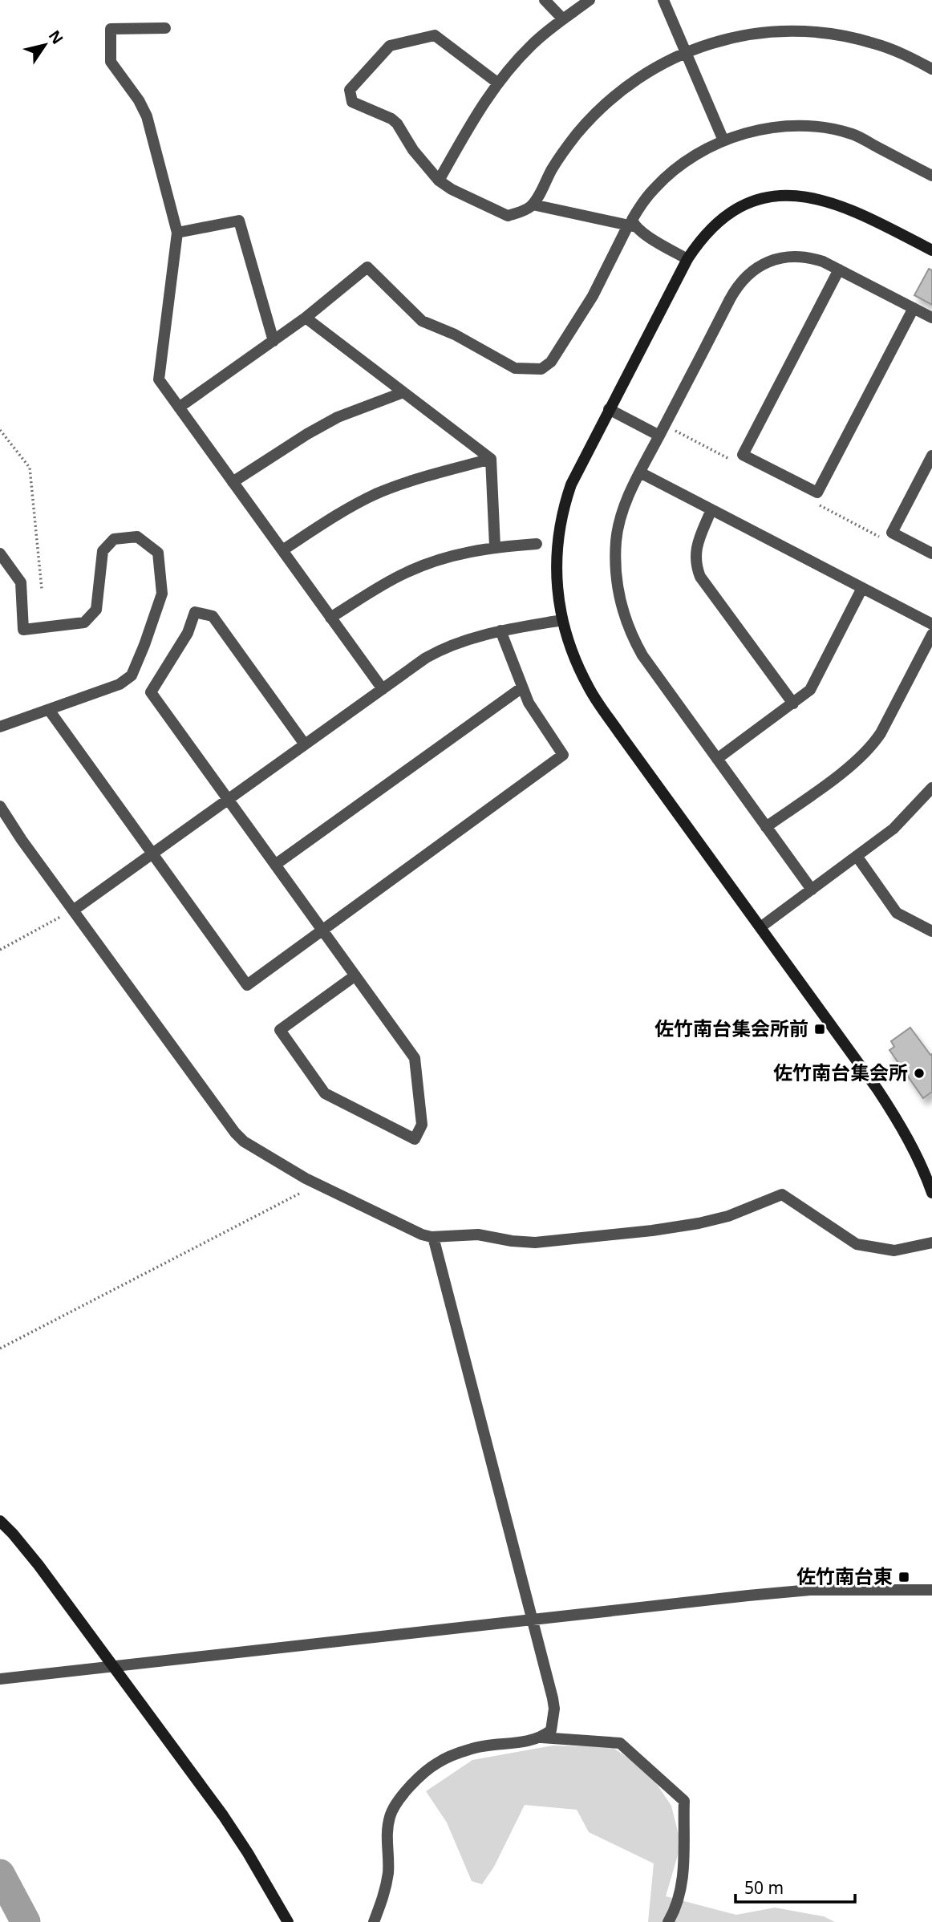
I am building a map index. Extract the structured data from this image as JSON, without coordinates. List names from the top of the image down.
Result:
{
  "places": {
    "transit": ["佐竹南台集会所前", "佐竹南台東"],
    "other": ["佐竹南台集会所"]
  },
  "scale_bar": "50 m",
  "north": "top right"
}
